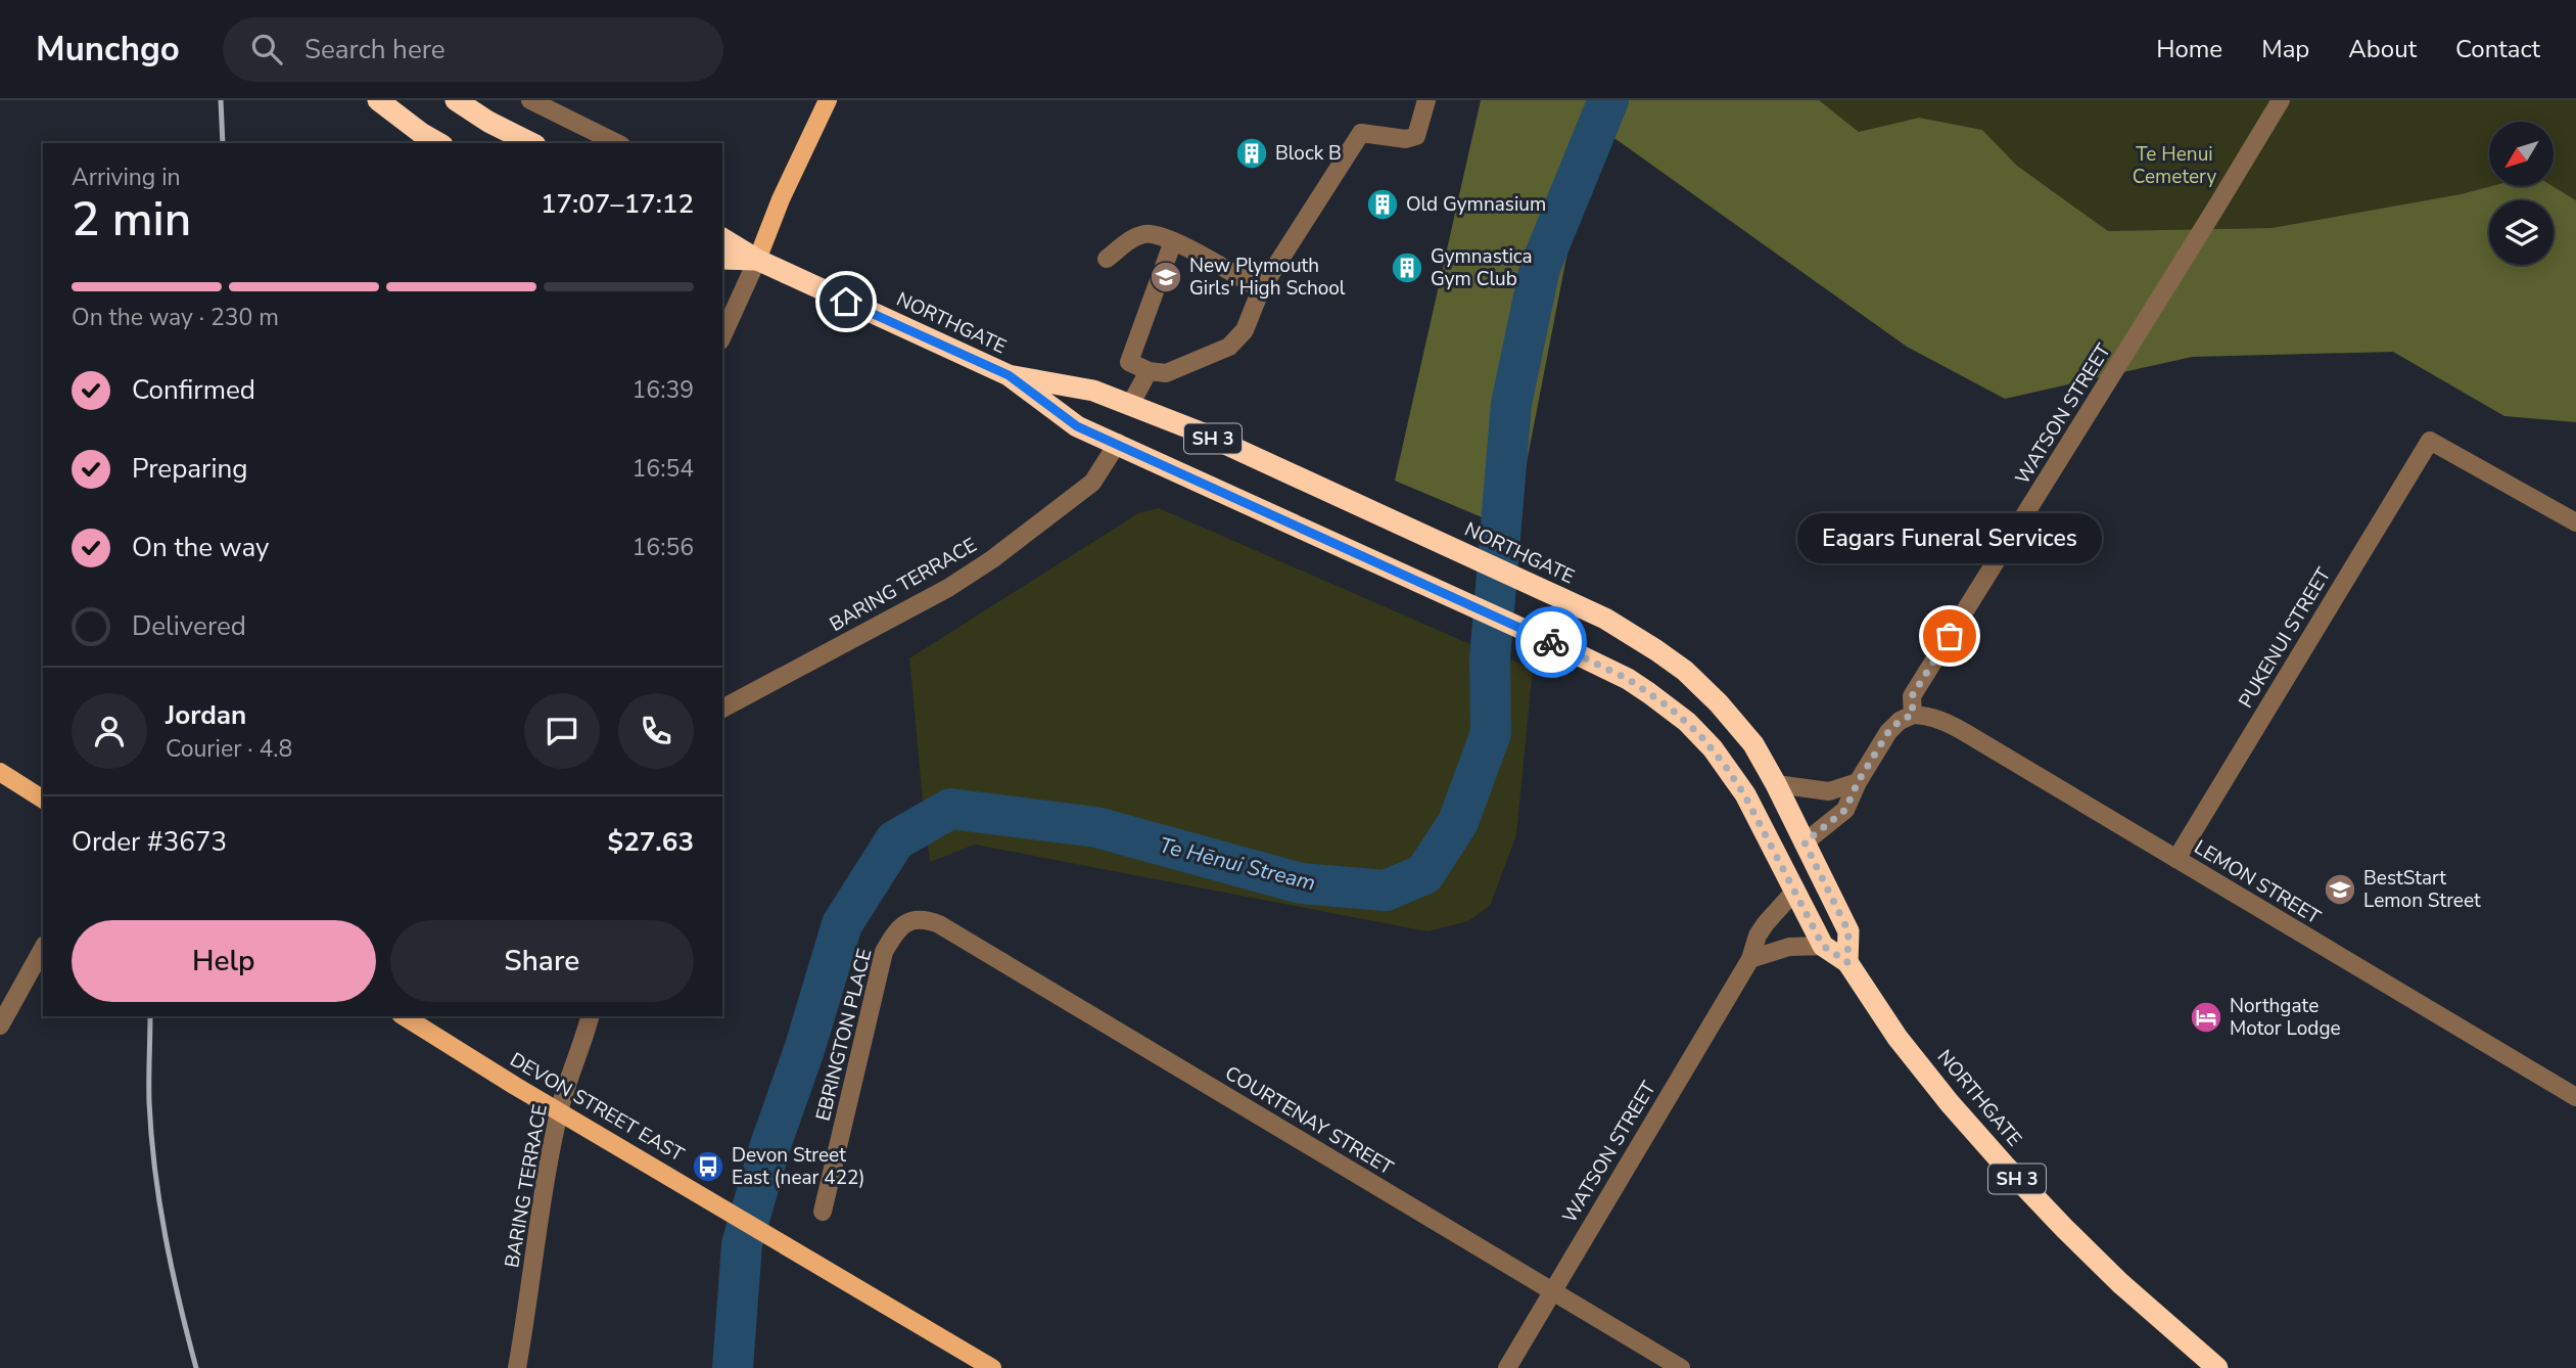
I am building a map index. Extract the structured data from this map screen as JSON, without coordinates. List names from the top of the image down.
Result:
{
  "streets": {
    "highway": ["NORTHGATE", "SH 3"],
    "main road": ["DEVON STREET EAST"],
    "street": [
      "WATSON STREET",
      "BARING TERRACE",
      "PUKENUI STREET",
      "LEMON STREET",
      "EBRINGTON PLACE",
      "COURTENAY STREET"
    ]
  },
  "crossings": [
    ["NORTHGATE", "WATSON STREET"],
    ["NORTHGATE", "BARING TERRACE"],
    ["WATSON STREET", "LEMON STREET"],
    ["WATSON STREET", "COURTENAY STREET"],
    ["BARING TERRACE", "DEVON STREET EAST"],
    ["PUKENUI STREET", "LEMON STREET"],
    ["EBRINGTON PLACE", "COURTENAY STREET"]
  ],
  "water": ["Te Hēnui Stream"],
  "parks": ["Te Henui Cemetery"],
  "places": {
    "building": ["Block B", "Old Gymnasium", "Gymnastica Gym Club"],
    "school or university": ["New Plymouth Girls' High School", "BestStart Lemon Street"],
    "other": ["Eagars Funeral Services"],
    "hotel": ["Northgate Motor Lodge"],
    "bus stop": ["Devon Street East (near 422)"]
  },
  "north": "bottom left",
  "page": {
    "header": "Munchgo",
    "search": "Search here",
    "nav": [
      "Home",
      "Map",
      "About",
      "Contact"
    ],
    "heading": ["2 min", "Arriving in", "17:07–17:12"],
    "panel": [
      "Jordan",
      "Courier · 4.8",
      "Order #3673",
      "$27.63"
    ],
    "bar": "On the way · 230 m",
    "list": [
      ["Confirmed", "16:39"],
      ["Preparing", "16:54"],
      ["On the way", "16:56"],
      "Delivered"
    ],
    "bubble": "Eagars Funeral Services",
    "buttons": ["Help", "Share"]
  }
}
